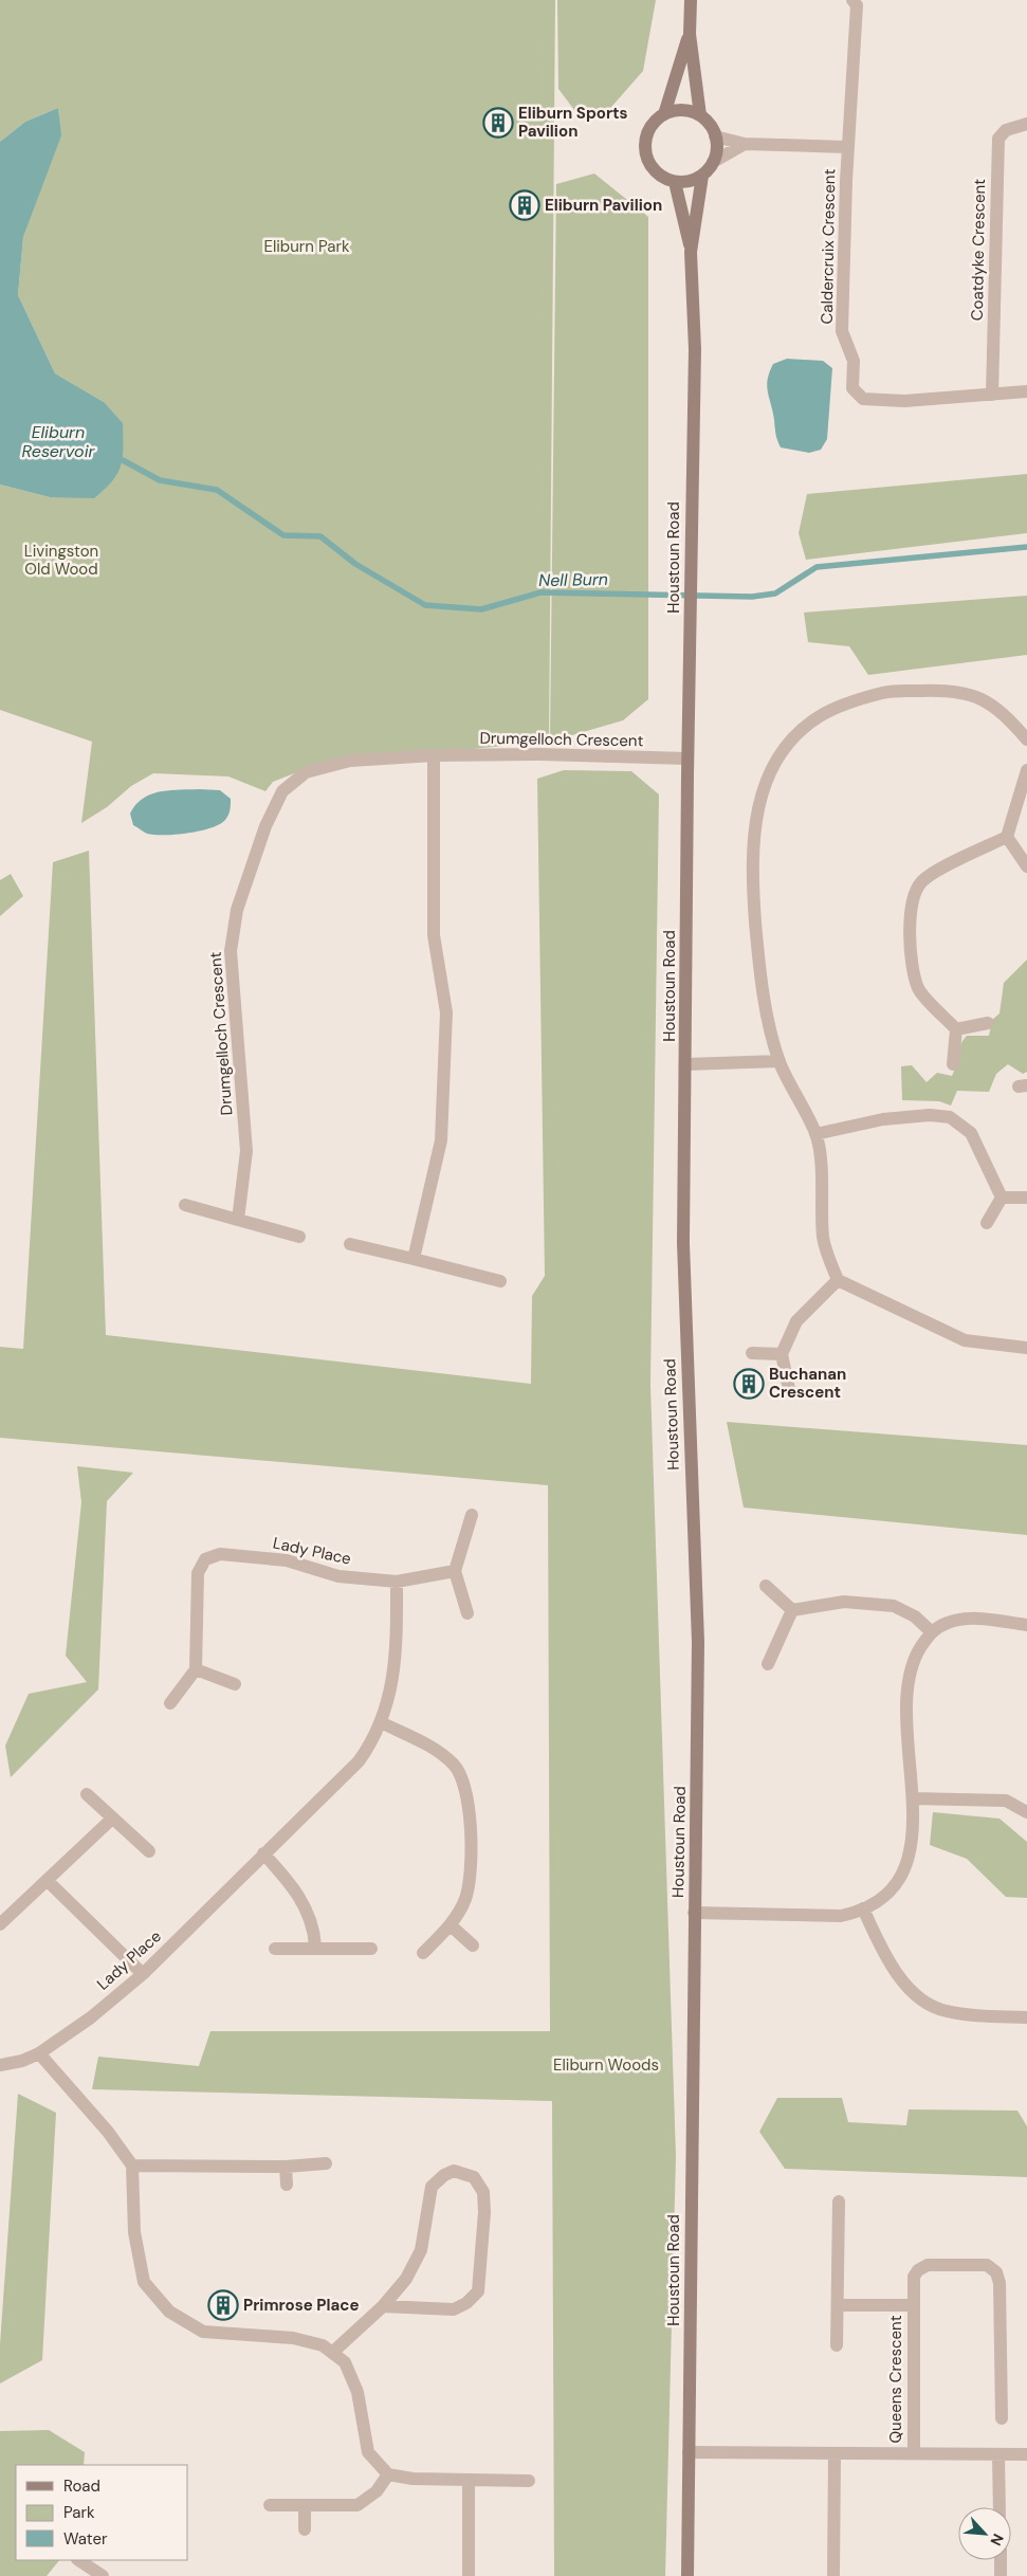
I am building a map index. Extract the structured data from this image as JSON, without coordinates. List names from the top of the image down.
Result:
{
  "streets": {
    "street": [
      "Caldercruix Crescent",
      "Coatdyke Crescent",
      "Houstoun Road",
      "Drumgelloch Crescent",
      "Lady Place",
      "Queens Crescent"
    ]
  },
  "crossings": [
    ["Caldercruix Crescent", "Coatdyke Crescent"],
    ["Caldercruix Crescent", "Houstoun Road"],
    ["Houstoun Road", "Drumgelloch Crescent"],
    ["Houstoun Road", "Queens Crescent"]
  ],
  "water": ["Eliburn Reservoir", "Nell Burn"],
  "parks": ["Eliburn Park", "Livingston Old Wood", "Eliburn Woods"],
  "places": {
    "building": [
      "Eliburn Sports Pavilion",
      "Eliburn Pavilion",
      "Buchanan Crescent",
      "Primrose Place"
    ]
  },
  "legend": ["Road", "Park", "Water"],
  "north": "bottom right"
}
